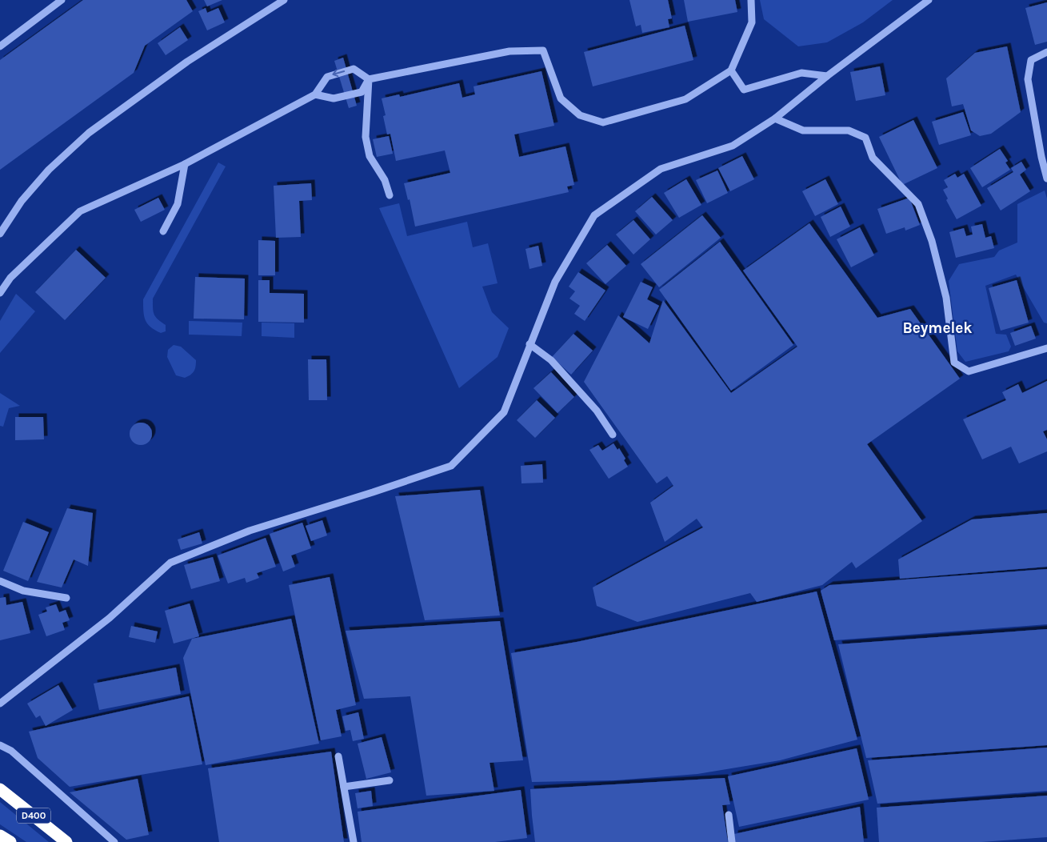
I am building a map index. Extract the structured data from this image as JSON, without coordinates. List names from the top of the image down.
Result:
{
  "streets": {
    "highway": ["D400"]
  },
  "districts": ["Beymelek"]
}
